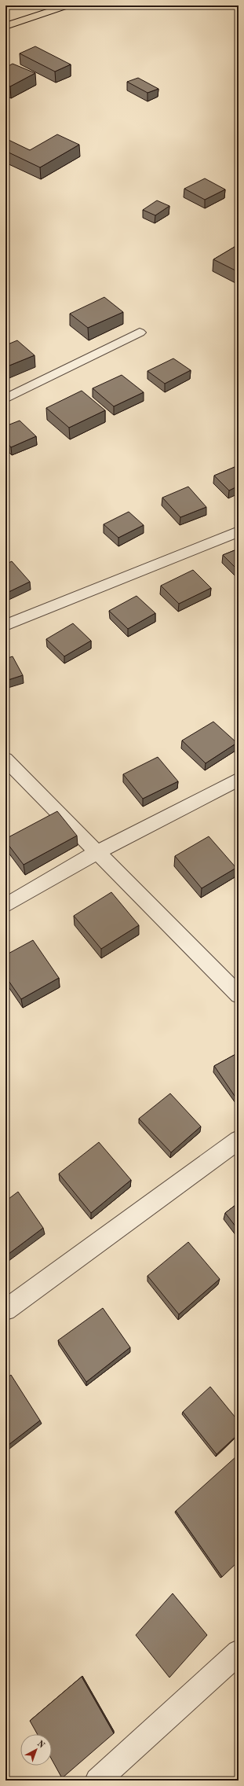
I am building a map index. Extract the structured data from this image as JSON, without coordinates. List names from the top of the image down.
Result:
{
  "north": "top right"
}
